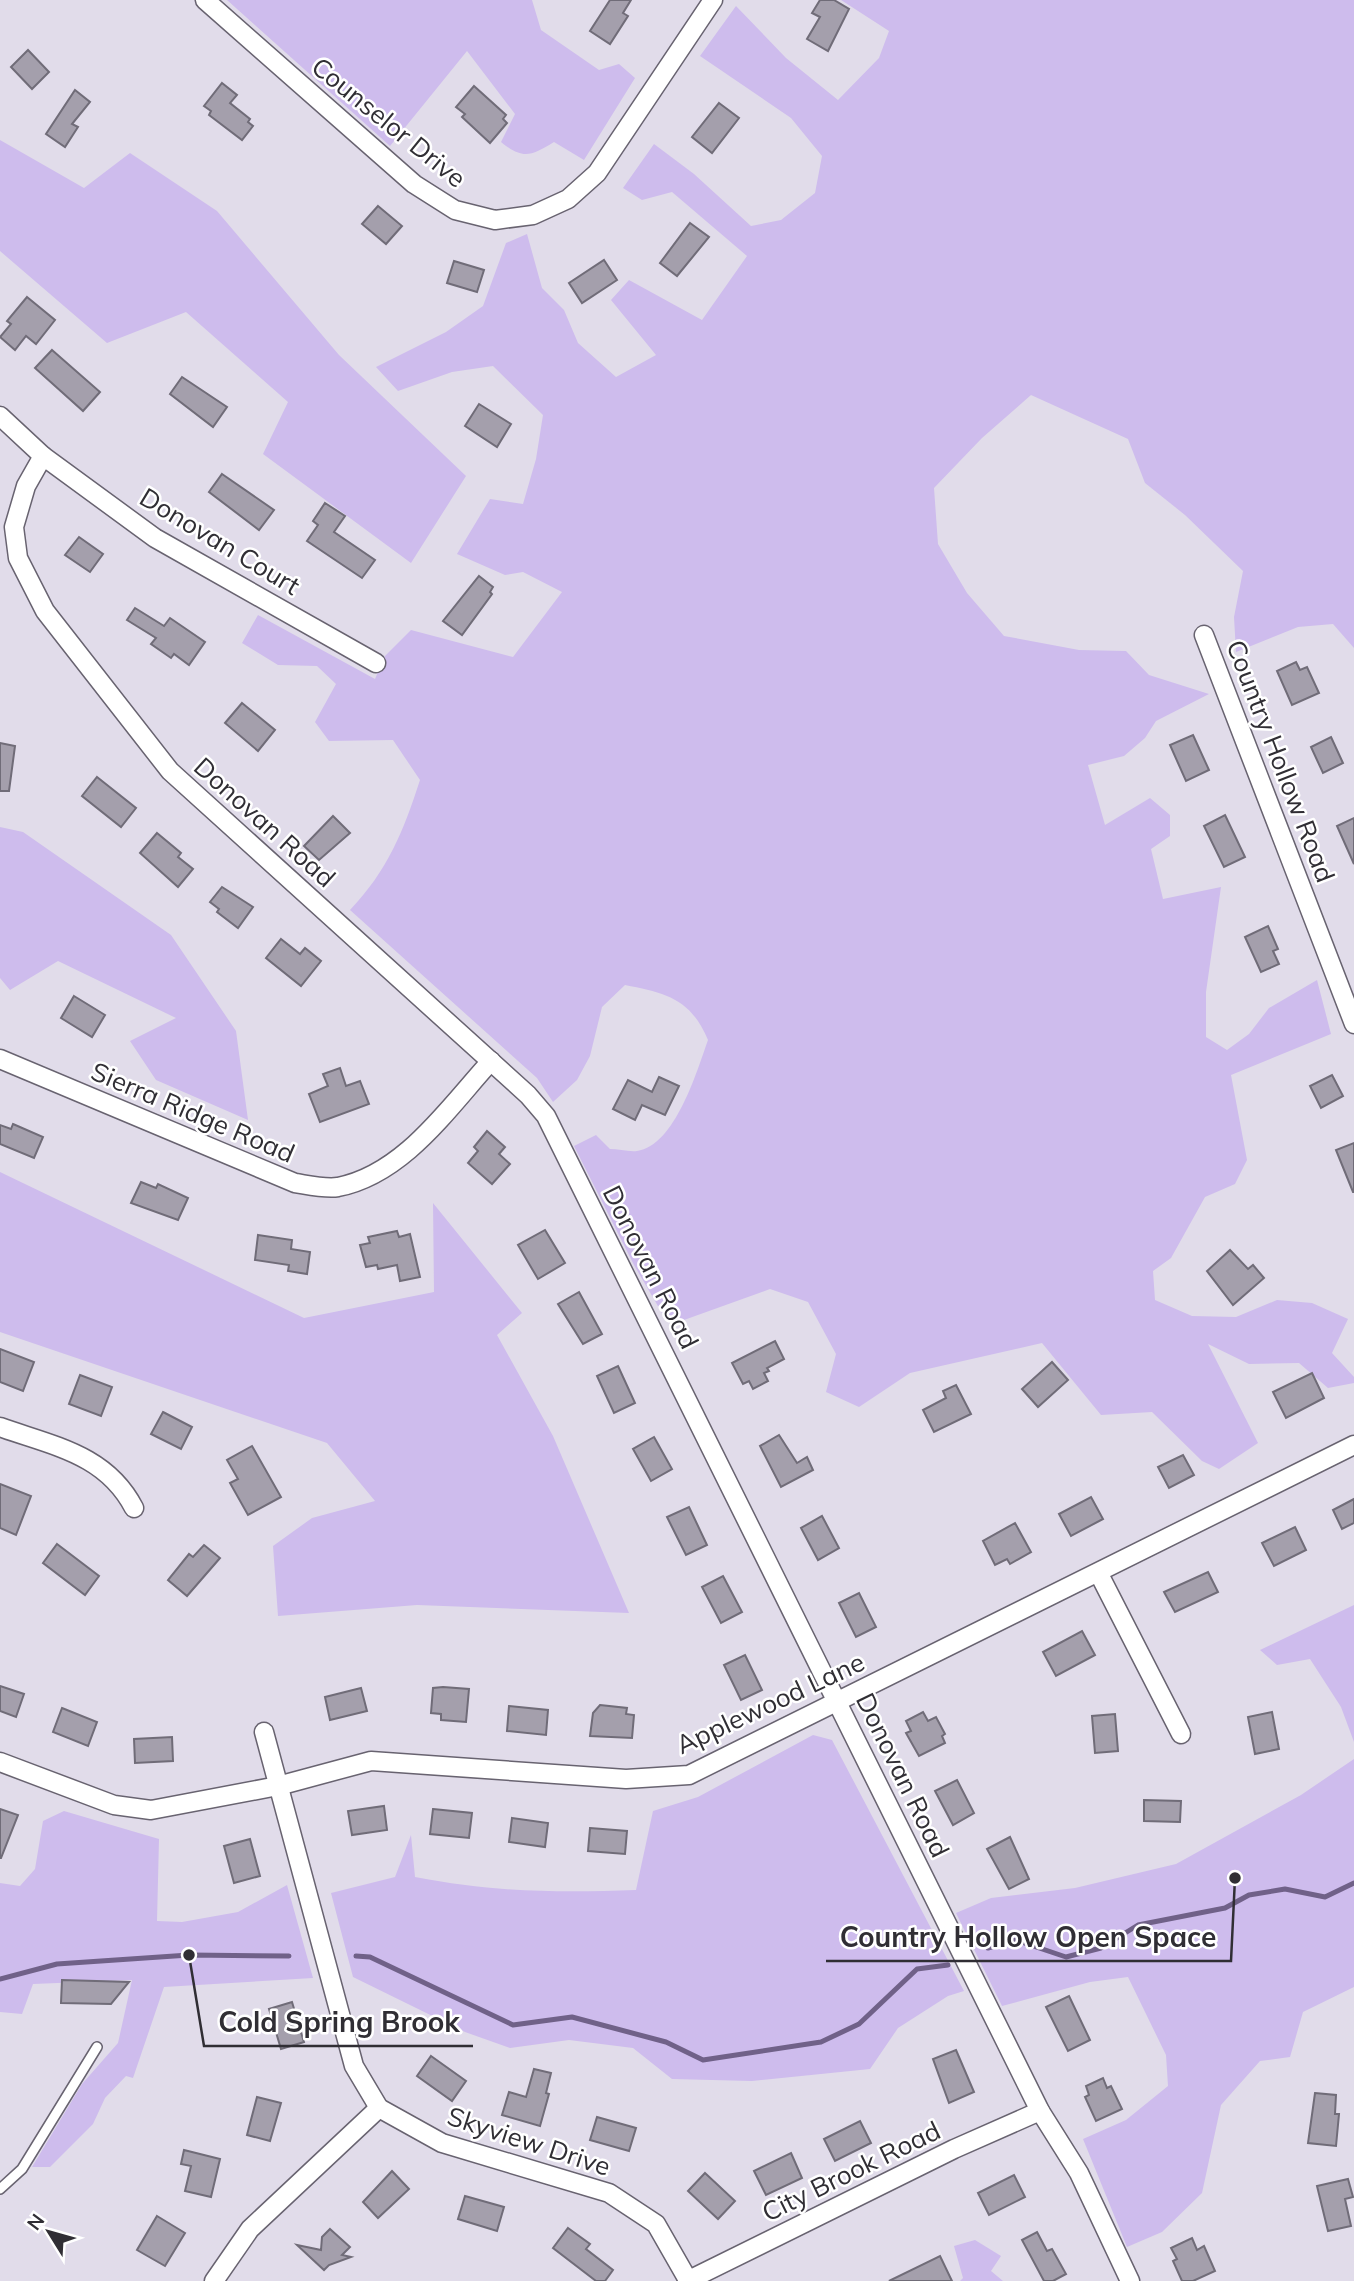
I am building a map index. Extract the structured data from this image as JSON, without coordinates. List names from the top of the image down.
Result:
{
  "streets": {
    "street": [
      "Counselor Drive",
      "Donovan Court",
      "Country Hollow Road",
      "Donovan Road",
      "Sierra Ridge Road",
      "Applewood Lane",
      "Skyview Drive",
      "City Brook Road"
    ]
  },
  "crossings": [
    ["Donovan Court", "Donovan Road"],
    ["Donovan Road", "Sierra Ridge Road"],
    ["Donovan Road", "Applewood Lane"],
    ["Donovan Road", "City Brook Road"],
    ["Applewood Lane", "Skyview Drive"],
    ["Skyview Drive", "City Brook Road"]
  ],
  "places": ["Country Hollow Open Space", "Cold Spring Brook"],
  "north": "top left"
}
